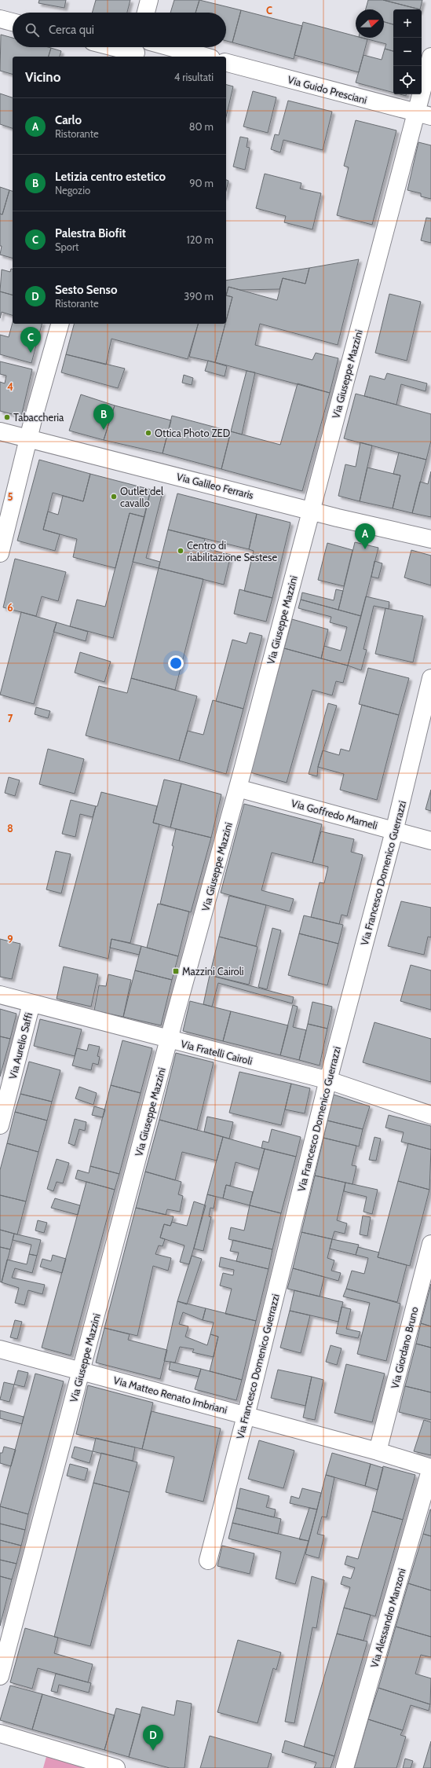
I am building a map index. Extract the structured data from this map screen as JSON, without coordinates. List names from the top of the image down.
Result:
{
  "streets": {
    "street": [
      "Via Guido Presciani",
      "Via Giuseppe Mazzini",
      "Via Galileo Ferraris",
      "Via Goffredo Mameli",
      "Via Francesco Domenico Guerrazzi",
      "Via Aurelio Saffi",
      "Via Fratelli Cairoli",
      "Via Giordano Bruno",
      "Via Matteo Renato Imbriani",
      "Via Alessandro Manzoni"
    ]
  },
  "crossings": [
    ["Via Guido Presciani", "Via Giuseppe Mazzini"],
    ["Via Giuseppe Mazzini", "Via Galileo Ferraris"],
    ["Via Giuseppe Mazzini", "Via Goffredo Mameli"],
    ["Via Giuseppe Mazzini", "Via Fratelli Cairoli"],
    ["Via Giuseppe Mazzini", "Via Matteo Renato Imbriani"],
    ["Via Goffredo Mameli", "Via Francesco Domenico Guerrazzi"],
    ["Via Francesco Domenico Guerrazzi", "Via Fratelli Cairoli"],
    ["Via Francesco Domenico Guerrazzi", "Via Matteo Renato Imbriani"],
    ["Via Aurelio Saffi", "Via Fratelli Cairoli"],
    ["Via Giordano Bruno", "Via Matteo Renato Imbriani"],
    ["Via Matteo Renato Imbriani", "Via Alessandro Manzoni"]
  ],
  "places": {
    "other": [
      "Tabaccheria",
      "Ottica Photo ZED",
      "Outlet del cavallo",
      "Centro di riabilitazione Sestese"
    ],
    "transit": ["Mazzini Cairoli"]
  },
  "north": "right",
  "page": {
    "map_buttons": ["+", "−"],
    "search": "Cerca qui",
    "heading": ["Vicino", "4 risultati"],
    "list": [
      {
        "mark": "A",
        "name": "Carlo",
        "note": "Ristorante",
        "value": "80 m"
      },
      {
        "mark": "B",
        "name": "Letizia centro estetico",
        "note": "Negozio",
        "value": "90 m"
      },
      {
        "mark": "C",
        "name": "Palestra Biofit",
        "note": "Sport",
        "value": "120 m"
      },
      {
        "mark": "D",
        "name": "Sesto Senso",
        "note": "Ristorante",
        "value": "390 m"
      }
    ],
    "pins": [
      "C",
      "B",
      "A",
      "D"
    ]
  },
  "grid": {
    "columns": ["C"],
    "rows": [
      "4",
      "5",
      "6",
      "7",
      "8",
      "9"
    ]
  }
}
